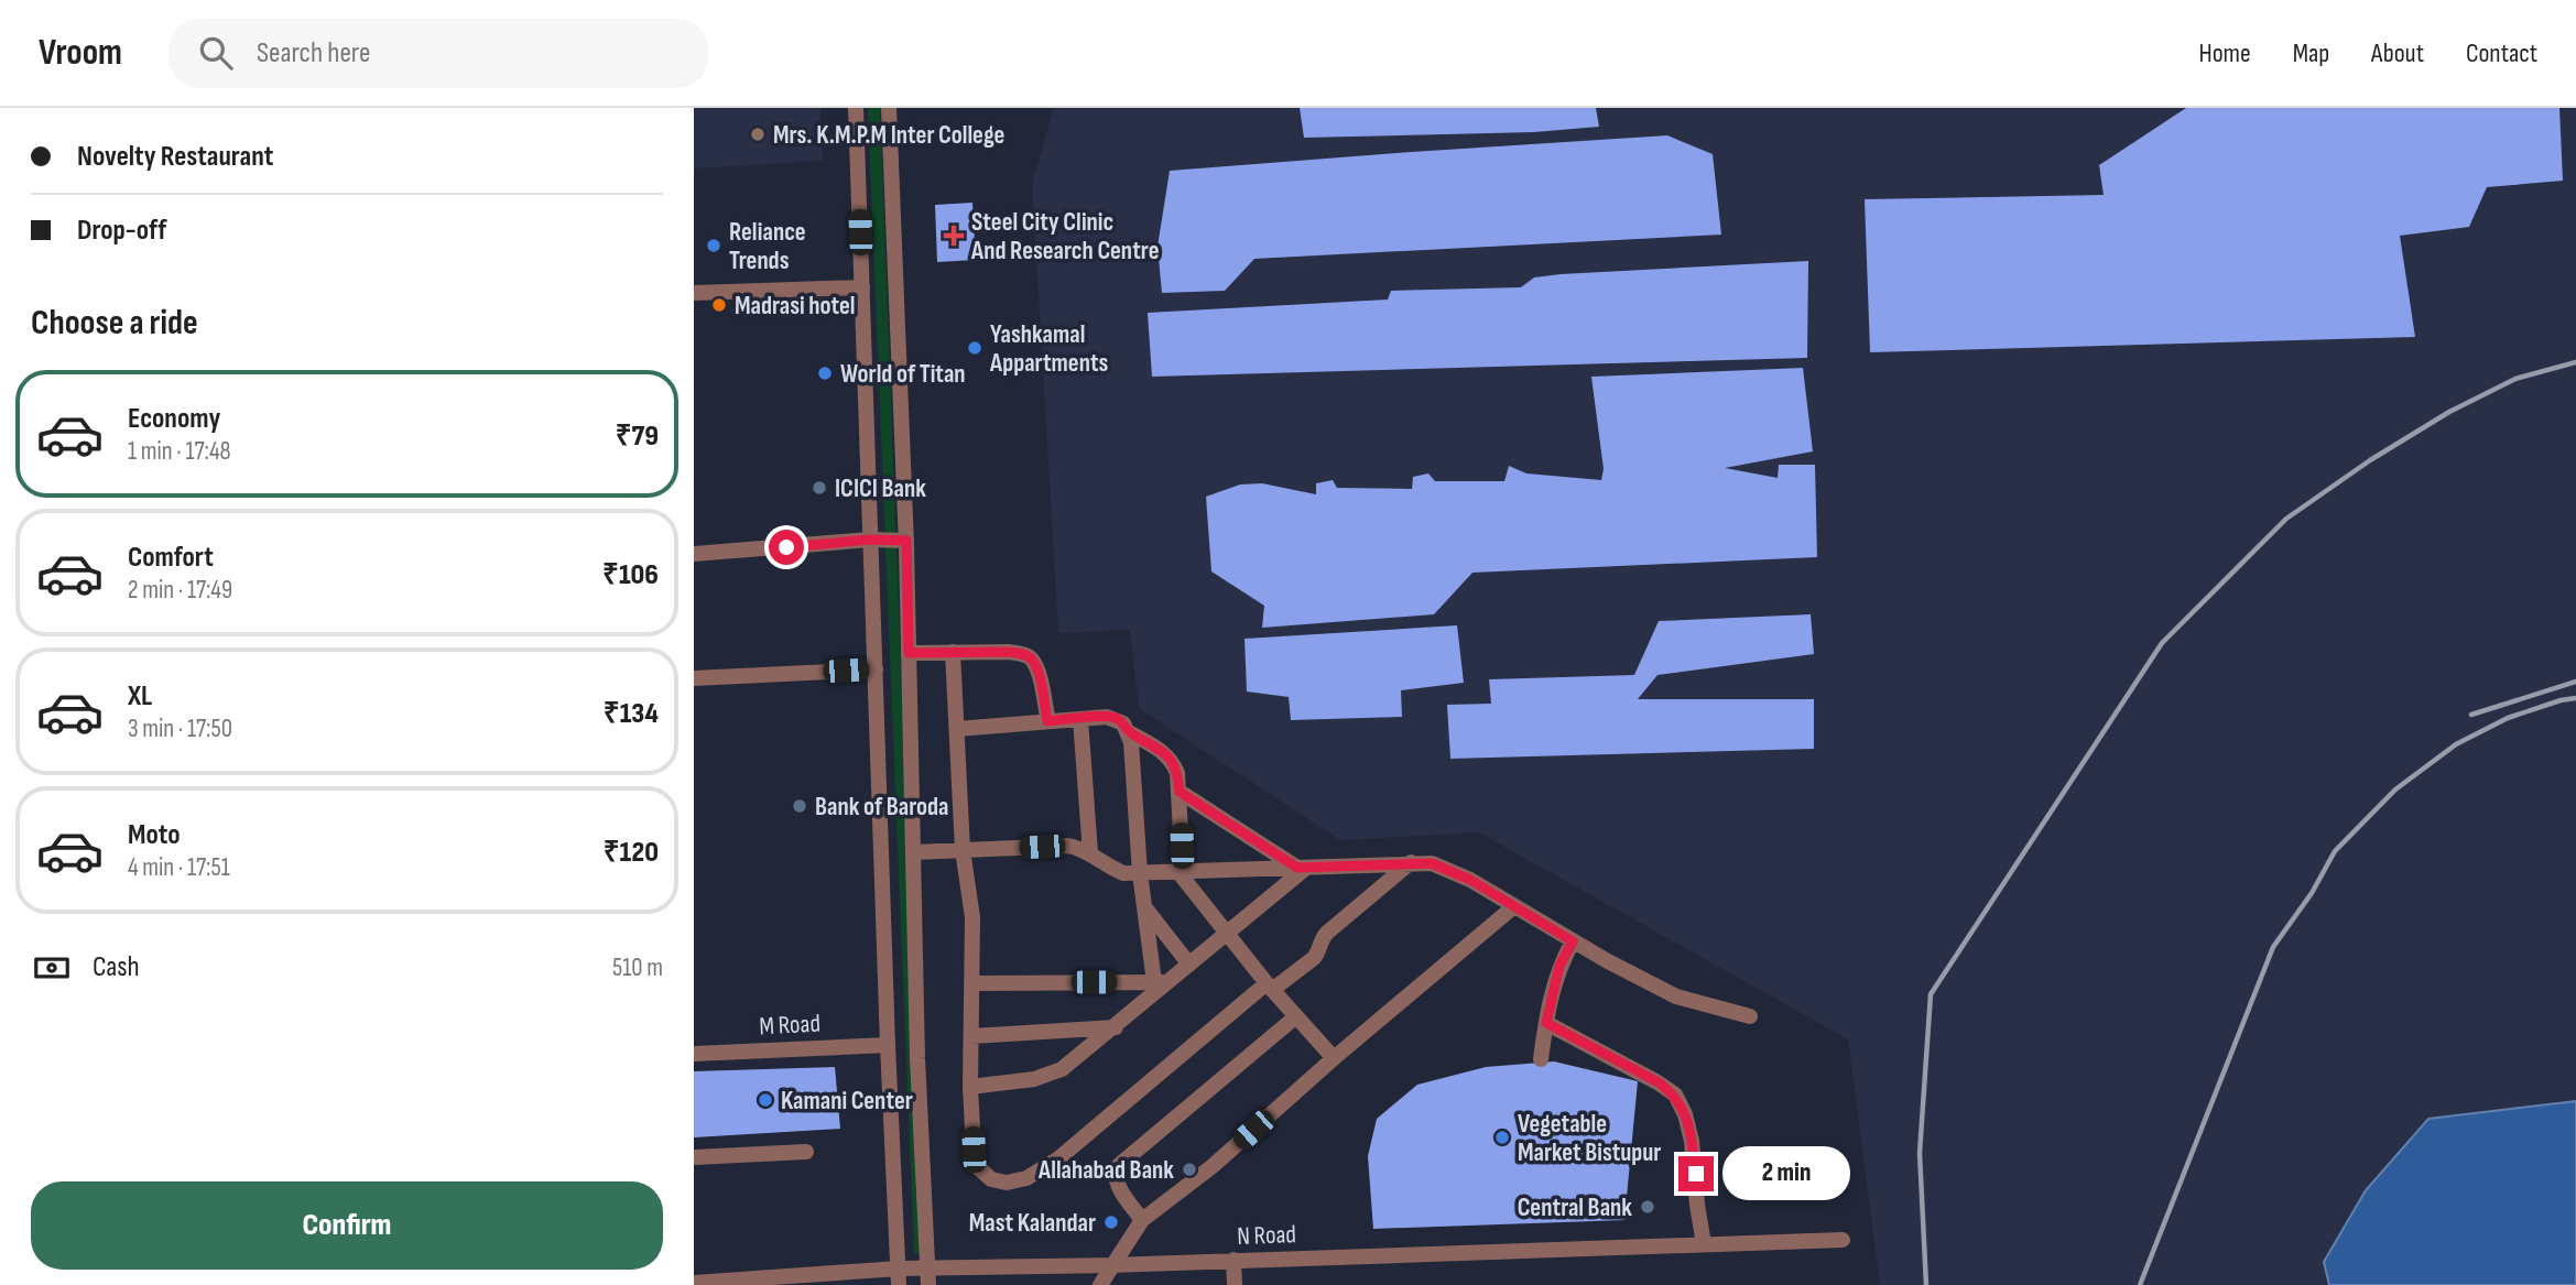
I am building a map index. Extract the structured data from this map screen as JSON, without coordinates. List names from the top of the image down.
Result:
{
  "streets": {
    "street": ["M Road", "N Road"]
  },
  "places": {
    "other": [
      "Mrs. K.M.P.M Inter College",
      "Reliance Trends",
      "Madrasi hotel",
      "Yashkamal Appartments",
      "World of Titan",
      "ICICI Bank",
      "Bank of Baroda",
      "Kamani Center",
      "Vegetable Market Bistupur",
      "Allahabad Bank",
      "Central Bank",
      "Mast Kalandar"
    ],
    "health": ["Steel City Clinic And Research Centre"]
  },
  "page": {
    "header": "Vroom",
    "search": "Search here",
    "nav": [
      "Home",
      "Map",
      "About",
      "Contact"
    ],
    "banner": ["Novelty Restaurant", "Drop-off"],
    "heading": "Choose a ride",
    "list": [
      {
        "name": "Economy",
        "note": "1 min · 17:48",
        "value": "₹79"
      },
      {
        "name": "Comfort",
        "note": "2 min · 17:49",
        "value": "₹106"
      },
      {
        "name": "XL",
        "note": "3 min · 17:50",
        "value": "₹134"
      },
      {
        "name": "Moto",
        "note": "4 min · 17:51",
        "value": "₹120"
      }
    ],
    "pay": ["Cash", "510 m"],
    "bubble": "2 min",
    "buttons": "Confirm"
  }
}
